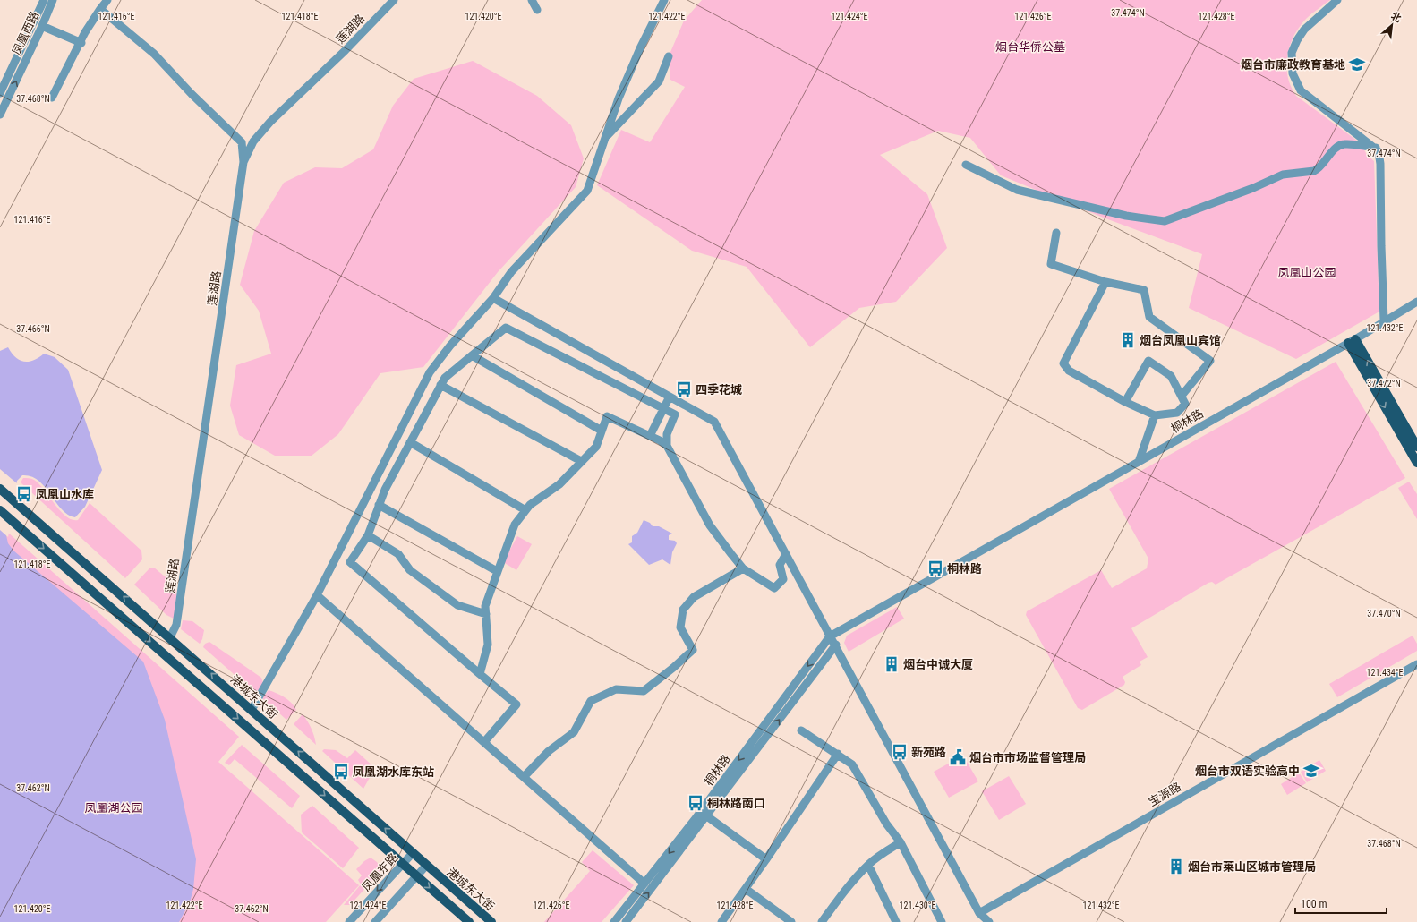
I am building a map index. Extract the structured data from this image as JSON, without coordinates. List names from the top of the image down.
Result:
{
  "streets": {
    "main road": ["港城东大街"],
    "street": [
      "莲湖路",
      "凤凰西路",
      "桐林路",
      "宝源路",
      "凤凰东路"
    ]
  },
  "crossings": [
    ["莲湖路", "港城东大街"],
    ["港城东大街", "凤凰东路"]
  ],
  "parks": ["烟台华侨公墓", "凤凰山公园", "凤凰湖公园"],
  "places": {
    "school or university": ["烟台市廉政教育基地", "烟台市双语实验高中"],
    "building": ["烟台凤凰山宾馆", "烟台中诚大厦", "烟台市莱山区城市管理局"],
    "bus stop": [
      "四季花城",
      "凤凰山水库",
      "桐林路",
      "新苑路",
      "凤凰湖水库东站",
      "桐林路南口"
    ],
    "public building": ["烟台市市场监督管理局"]
  },
  "scale_bar": "100 m",
  "north": "top right",
  "coordinates": [
    "37.474°N",
    "121.416°E",
    "121.418°E",
    "121.420°E",
    "121.422°E",
    "121.424°E",
    "121.426°E",
    "121.428°E",
    "37.468°N",
    "121.432°E",
    "37.466°N",
    "37.472°N",
    "37.470°N",
    "121.434°E",
    "37.462°N",
    "121.430°E"
  ]
}
